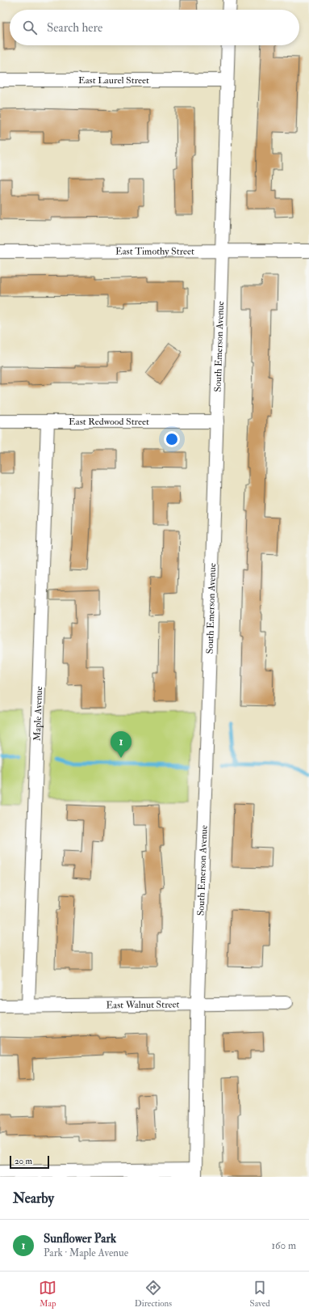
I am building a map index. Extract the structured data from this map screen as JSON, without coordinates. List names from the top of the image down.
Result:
{
  "streets": {
    "street": [
      "East Laurel Street",
      "East Timothy Street",
      "South Emerson Avenue",
      "East Redwood Street",
      "Maple Avenue",
      "East Walnut Street"
    ]
  },
  "crossings": [
    ["East Laurel Street", "South Emerson Avenue"],
    ["East Timothy Street", "South Emerson Avenue"],
    ["South Emerson Avenue", "East Redwood Street"],
    ["South Emerson Avenue", "East Walnut Street"],
    ["East Redwood Street", "Maple Avenue"],
    ["Maple Avenue", "East Walnut Street"]
  ],
  "scale_bar": "20 m",
  "page": {
    "search": "Search here",
    "pins": "1",
    "scale": "20 m",
    "heading": "Nearby",
    "list": [
      {
        "mark": "1",
        "name": "Sunflower Park",
        "note": "Park · Maple Avenue",
        "value": "160 m"
      }
    ],
    "nav": ["Map", "Directions", "Saved"]
  }
}
